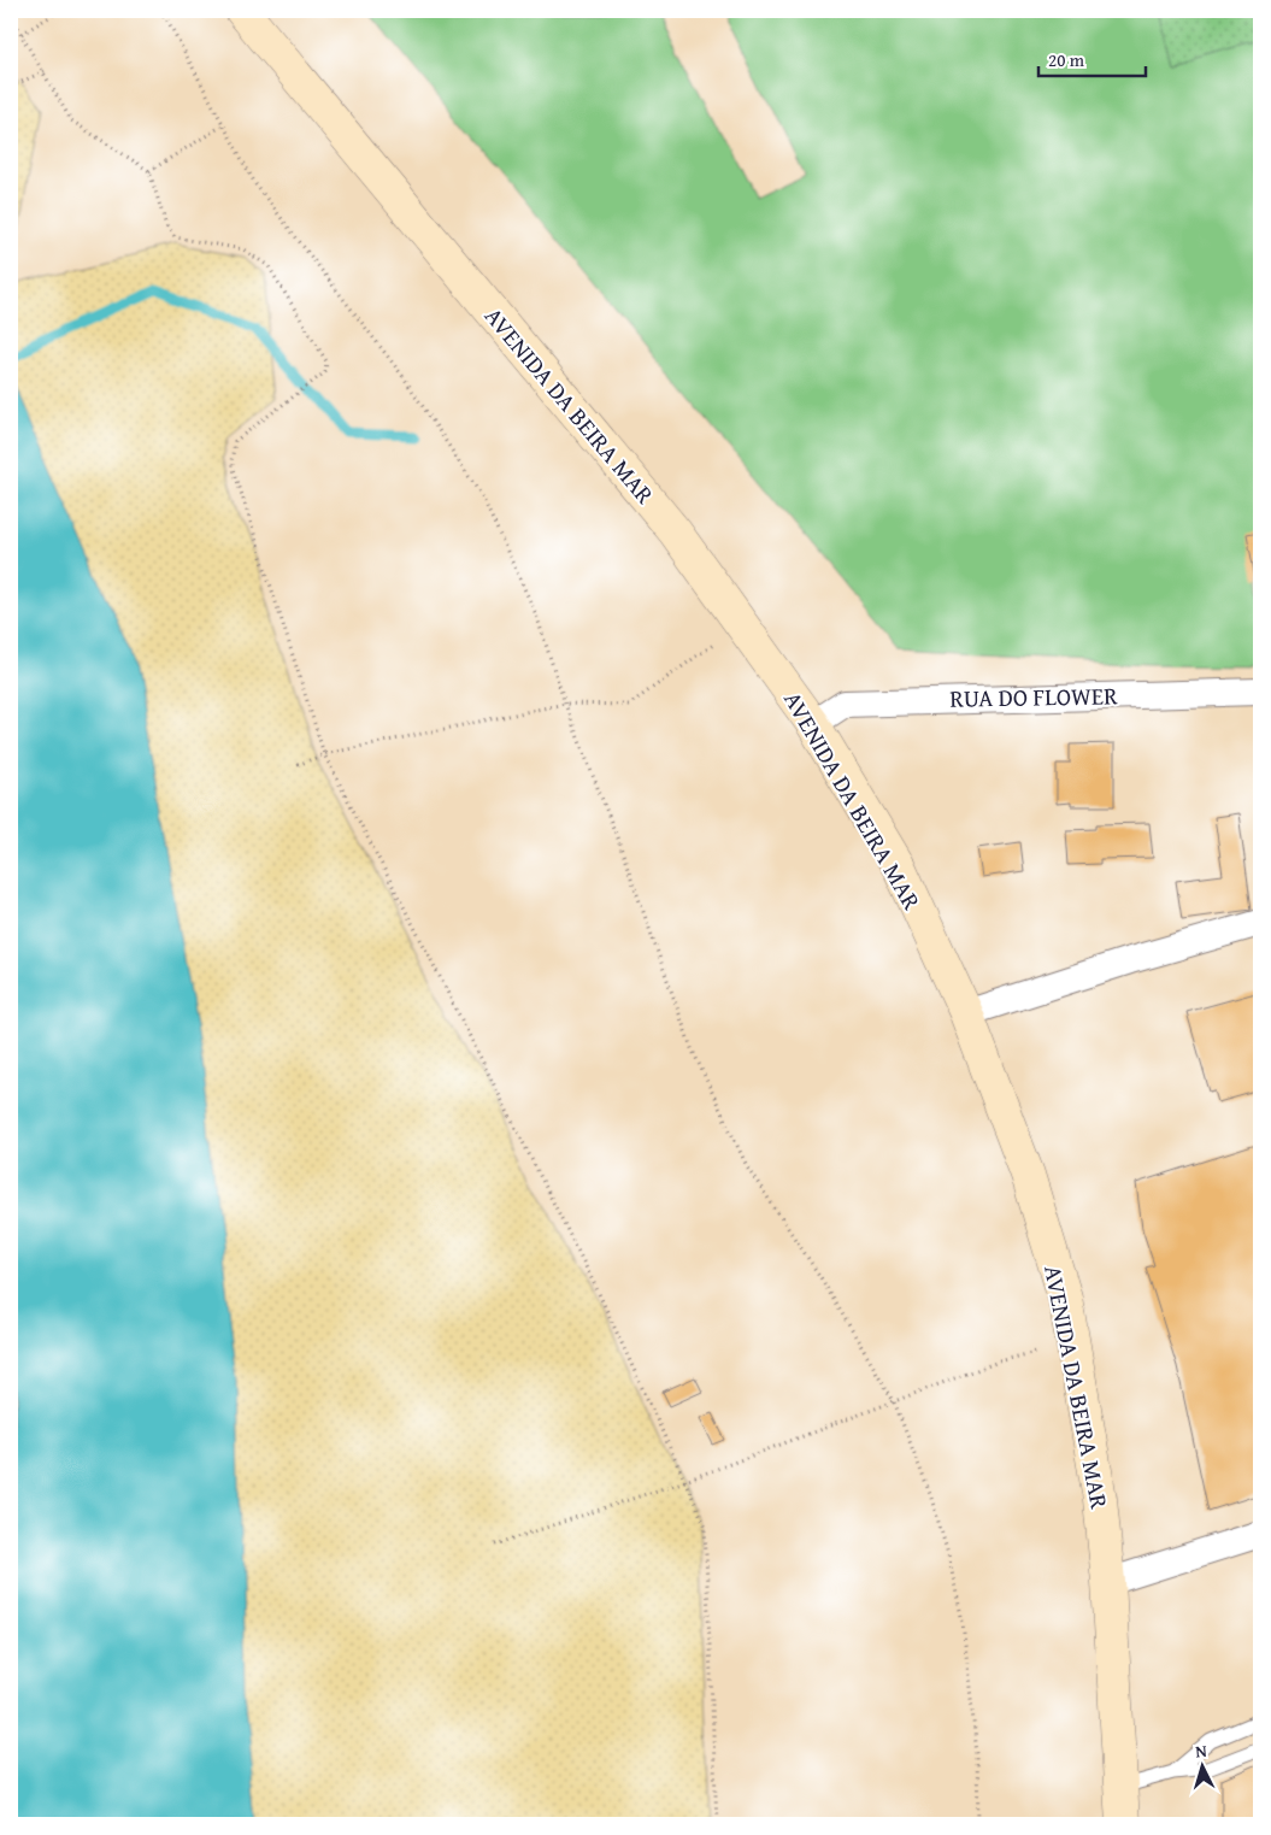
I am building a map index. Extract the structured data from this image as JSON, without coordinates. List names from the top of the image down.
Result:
{
  "streets": {
    "main road": ["AVENIDA DA BEIRA MAR"],
    "street": ["RUA DO FLOWER"]
  },
  "crossings": [
    ["AVENIDA DA BEIRA MAR", "RUA DO FLOWER"]
  ],
  "scale_bar": "20 m",
  "north": "top"
}
